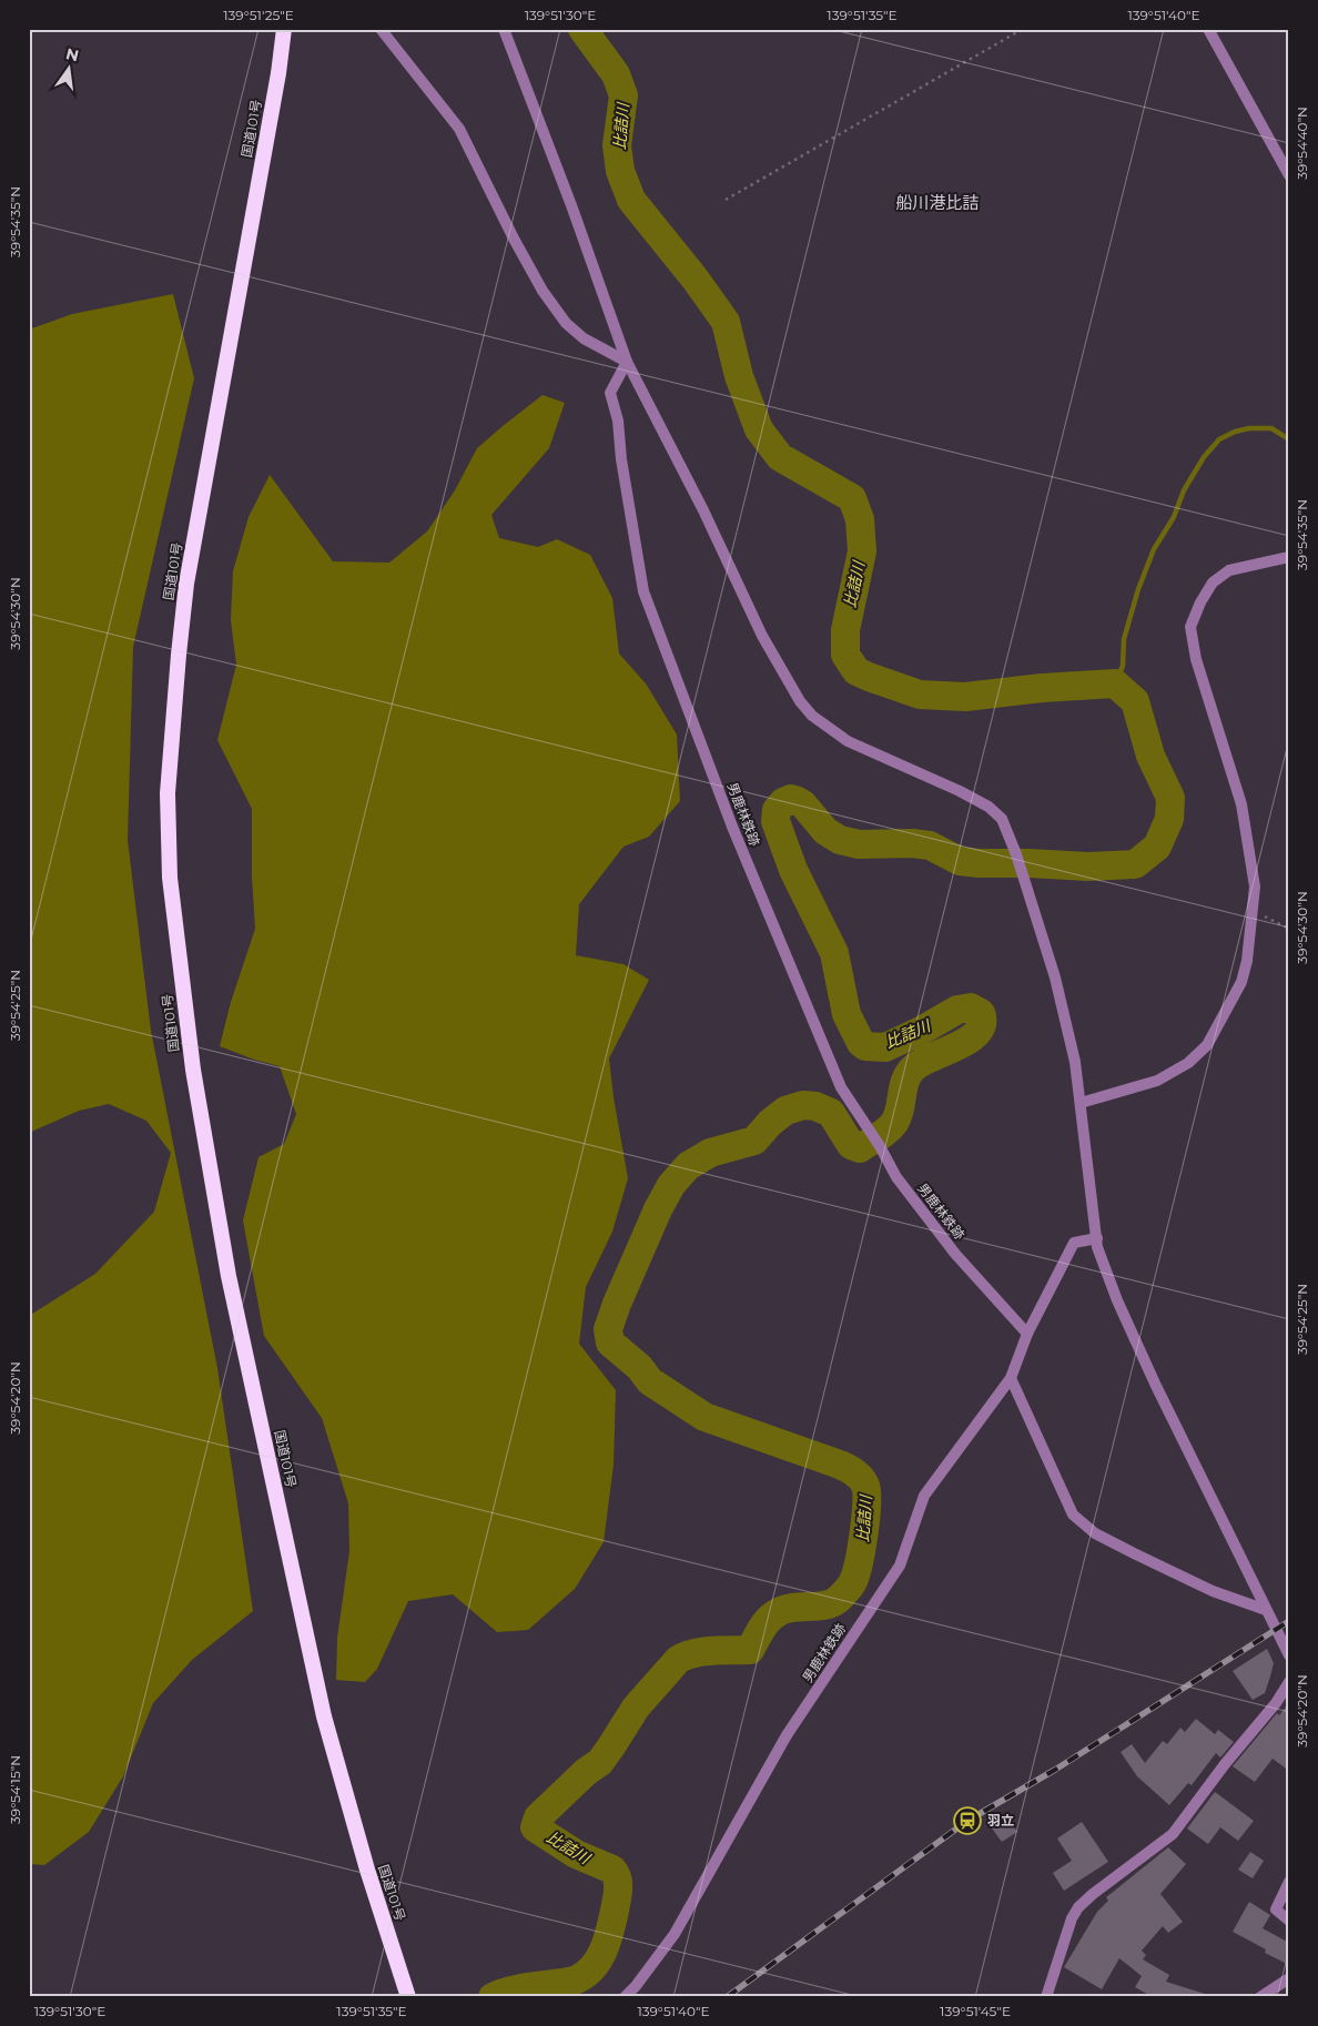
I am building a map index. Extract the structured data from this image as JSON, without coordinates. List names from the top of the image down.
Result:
{
  "streets": {
    "highway": ["国道101号"],
    "street": ["男鹿林鉄跡"]
  },
  "districts": ["船川港比詰"],
  "water": ["比詰川"],
  "places": {
    "station": ["羽立"]
  },
  "north": "top",
  "coordinates": [
    "139°51'25\"E",
    "139°51'30\"E",
    "139°51'35\"E",
    "139°51'40\"E",
    "39°54'40\"N",
    "39°54'35\"N",
    "39°54'30\"N",
    "39°54'25\"N",
    "39°54'20\"N",
    "39°54'15\"N",
    "139°51'45\"E"
  ]
}
